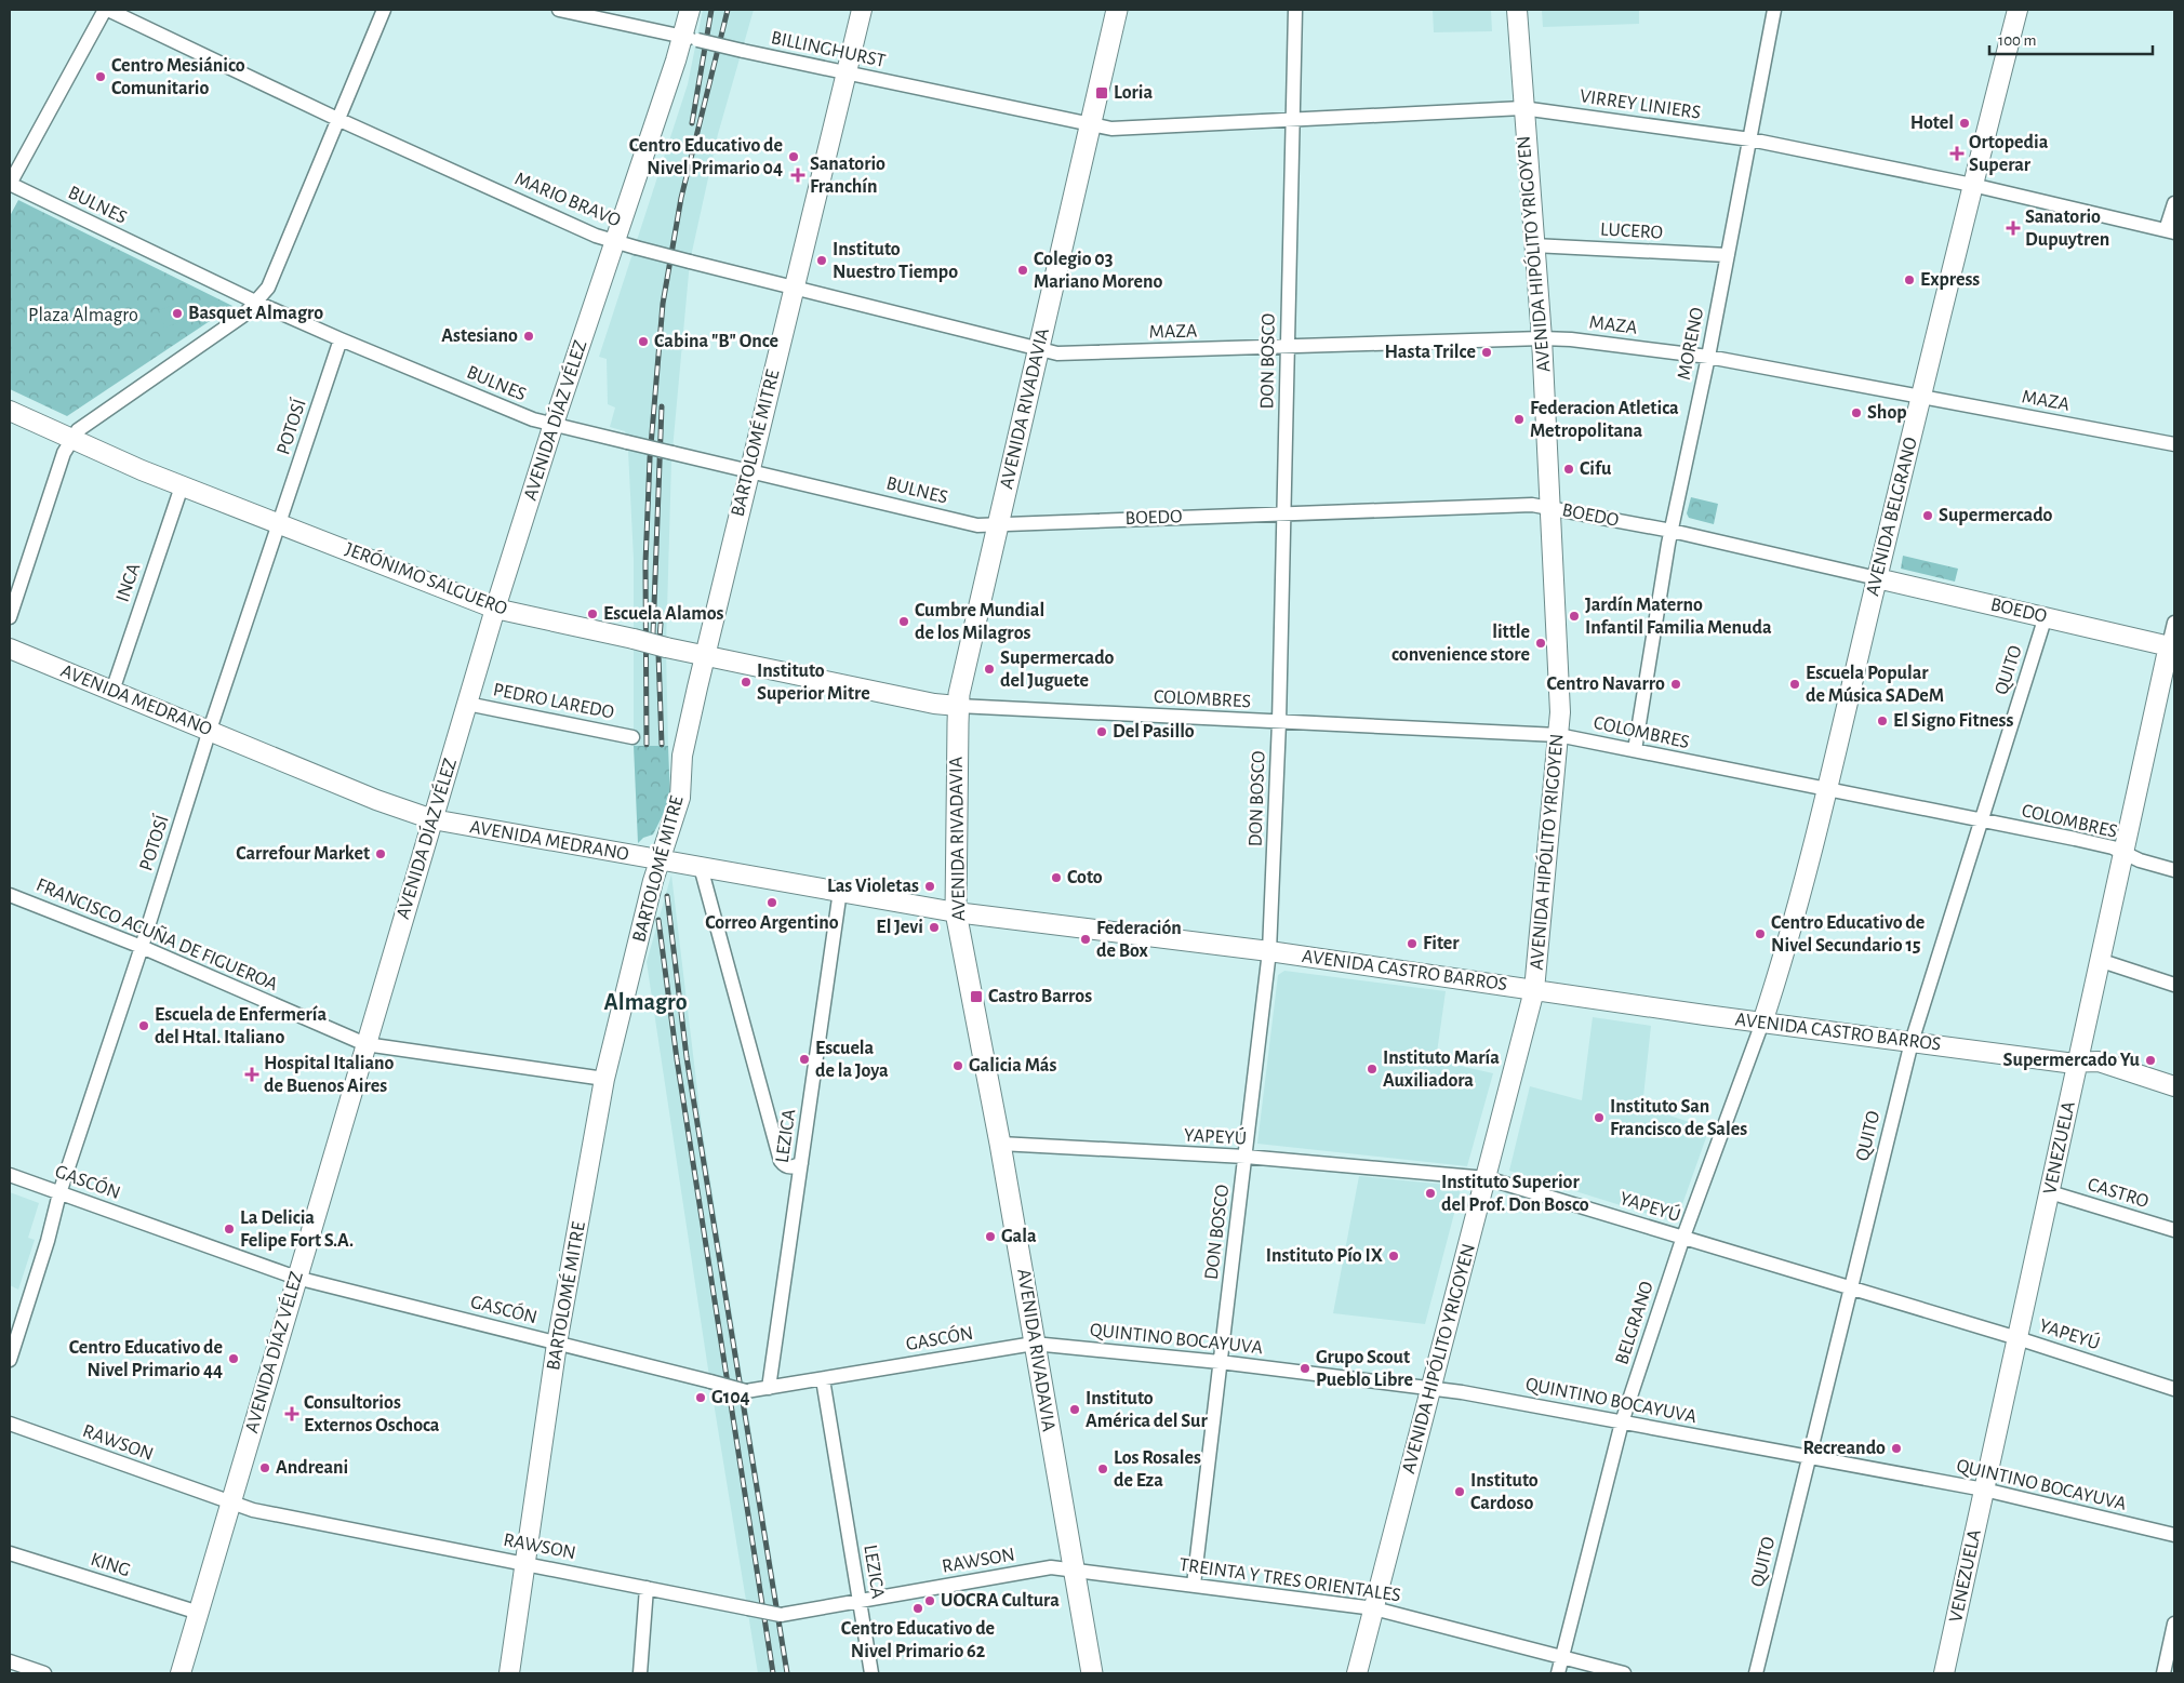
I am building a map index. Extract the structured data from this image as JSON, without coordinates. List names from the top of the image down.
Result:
{
  "streets": {
    "main road": [
      "AVENIDA HIPÓLITO YRIGOYEN",
      "AVENIDA RIVADAVIA",
      "AVENIDA DÍAZ VÉLEZ",
      "BARTOLOMÉ MITRE",
      "BOEDO",
      "AVENIDA BELGRANO",
      "JERÓNIMO SALGUERO",
      "AVENIDA MEDRANO",
      "AVENIDA CASTRO BARROS",
      "VENEZUELA"
    ],
    "street": [
      "BILLINGHURST",
      "VIRREY LINIERS",
      "MARIO BRAVO",
      "BULNES",
      "LUCERO",
      "MAZA",
      "MORENO",
      "DON BOSCO",
      "POTOSÍ",
      "INCA",
      "QUITO",
      "COLOMBRES",
      "PEDRO LAREDO",
      "FRANCISCO ACUÑA DE FIGUEROA",
      "LEZICA",
      "YAPEYÚ",
      "GASCÓN",
      "CASTRO",
      "BELGRANO",
      "QUINTINO BOCAYUVA",
      "RAWSON",
      "KING",
      "TREINTA Y TRES ORIENTALES"
    ]
  },
  "crossings": [
    ["BILLINGHURST", "VIRREY LINIERS"],
    ["BILLINGHURST", "AVENIDA RIVADAVIA"],
    ["BILLINGHURST", "AVENIDA DÍAZ VÉLEZ"],
    ["BILLINGHURST", "BARTOLOMÉ MITRE"],
    ["VIRREY LINIERS", "AVENIDA HIPÓLITO YRIGOYEN"],
    ["VIRREY LINIERS", "MORENO"],
    ["VIRREY LINIERS", "DON BOSCO"],
    ["VIRREY LINIERS", "AVENIDA RIVADAVIA"],
    ["VIRREY LINIERS", "AVENIDA BELGRANO"],
    ["MARIO BRAVO", "MAZA"],
    ["MARIO BRAVO", "AVENIDA RIVADAVIA"],
    ["MARIO BRAVO", "AVENIDA DÍAZ VÉLEZ"],
    ["MARIO BRAVO", "BARTOLOMÉ MITRE"],
    ["BULNES", "AVENIDA RIVADAVIA"],
    ["BULNES", "AVENIDA DÍAZ VÉLEZ"],
    ["BULNES", "POTOSÍ"],
    ["BULNES", "BARTOLOMÉ MITRE"],
    ["BULNES", "BOEDO"],
    ["LUCERO", "AVENIDA HIPÓLITO YRIGOYEN"],
    ["LUCERO", "MORENO"],
    ["AVENIDA HIPÓLITO YRIGOYEN", "MAZA"],
    ["AVENIDA HIPÓLITO YRIGOYEN", "BOEDO"],
    ["AVENIDA HIPÓLITO YRIGOYEN", "COLOMBRES"],
    ["AVENIDA HIPÓLITO YRIGOYEN", "AVENIDA CASTRO BARROS"],
    ["AVENIDA HIPÓLITO YRIGOYEN", "YAPEYÚ"],
    ["AVENIDA HIPÓLITO YRIGOYEN", "QUINTINO BOCAYUVA"],
    ["AVENIDA HIPÓLITO YRIGOYEN", "TREINTA Y TRES ORIENTALES"],
    ["MAZA", "MORENO"],
    ["MAZA", "DON BOSCO"],
    ["MAZA", "AVENIDA RIVADAVIA"],
    ["MAZA", "AVENIDA BELGRANO"],
    ["MORENO", "BOEDO"],
    ["MORENO", "COLOMBRES"],
    ["DON BOSCO", "BOEDO"],
    ["DON BOSCO", "COLOMBRES"],
    ["DON BOSCO", "AVENIDA CASTRO BARROS"],
    ["DON BOSCO", "YAPEYÚ"],
    ["DON BOSCO", "QUINTINO BOCAYUVA"],
    ["DON BOSCO", "TREINTA Y TRES ORIENTALES"],
    ["AVENIDA RIVADAVIA", "BOEDO"],
    ["AVENIDA RIVADAVIA", "JERÓNIMO SALGUERO"],
    ["AVENIDA RIVADAVIA", "COLOMBRES"],
    ["AVENIDA RIVADAVIA", "AVENIDA MEDRANO"],
    ["AVENIDA RIVADAVIA", "AVENIDA CASTRO BARROS"],
    ["AVENIDA RIVADAVIA", "YAPEYÚ"],
    ["AVENIDA RIVADAVIA", "GASCÓN"],
    ["AVENIDA RIVADAVIA", "QUINTINO BOCAYUVA"],
    ["AVENIDA RIVADAVIA", "RAWSON"],
    ["AVENIDA RIVADAVIA", "TREINTA Y TRES ORIENTALES"],
    ["AVENIDA DÍAZ VÉLEZ", "JERÓNIMO SALGUERO"],
    ["AVENIDA DÍAZ VÉLEZ", "AVENIDA MEDRANO"],
    ["AVENIDA DÍAZ VÉLEZ", "PEDRO LAREDO"],
    ["AVENIDA DÍAZ VÉLEZ", "FRANCISCO ACUÑA DE FIGUEROA"],
    ["AVENIDA DÍAZ VÉLEZ", "GASCÓN"],
    ["AVENIDA DÍAZ VÉLEZ", "RAWSON"],
    ["AVENIDA DÍAZ VÉLEZ", "KING"],
    ["POTOSÍ", "JERÓNIMO SALGUERO"],
    ["POTOSÍ", "AVENIDA MEDRANO"],
    ["POTOSÍ", "FRANCISCO ACUÑA DE FIGUEROA"],
    ["POTOSÍ", "GASCÓN"],
    ["BARTOLOMÉ MITRE", "JERÓNIMO SALGUERO"],
    ["BARTOLOMÉ MITRE", "AVENIDA MEDRANO"],
    ["BARTOLOMÉ MITRE", "FRANCISCO ACUÑA DE FIGUEROA"],
    ["BARTOLOMÉ MITRE", "GASCÓN"],
    ["BARTOLOMÉ MITRE", "RAWSON"],
    ["BOEDO", "AVENIDA BELGRANO"],
    ["BOEDO", "QUITO"],
    ["BOEDO", "VENEZUELA"],
    ["AVENIDA BELGRANO", "COLOMBRES"],
    ["AVENIDA BELGRANO", "AVENIDA CASTRO BARROS"],
    ["AVENIDA BELGRANO", "BELGRANO"],
    ["JERÓNIMO SALGUERO", "INCA"],
    ["JERÓNIMO SALGUERO", "COLOMBRES"],
    ["INCA", "AVENIDA MEDRANO"],
    ["QUITO", "COLOMBRES"],
    ["QUITO", "AVENIDA CASTRO BARROS"],
    ["QUITO", "YAPEYÚ"],
    ["QUITO", "QUINTINO BOCAYUVA"],
    ["COLOMBRES", "VENEZUELA"],
    ["AVENIDA MEDRANO", "AVENIDA CASTRO BARROS"],
    ["AVENIDA MEDRANO", "LEZICA"],
    ["AVENIDA CASTRO BARROS", "VENEZUELA"],
    ["AVENIDA CASTRO BARROS", "BELGRANO"],
    ["LEZICA", "GASCÓN"],
    ["LEZICA", "RAWSON"],
    ["YAPEYÚ", "VENEZUELA"],
    ["YAPEYÚ", "BELGRANO"],
    ["VENEZUELA", "CASTRO"],
    ["VENEZUELA", "QUINTINO BOCAYUVA"],
    ["GASCÓN", "QUINTINO BOCAYUVA"],
    ["BELGRANO", "QUINTINO BOCAYUVA"],
    ["BELGRANO", "TREINTA Y TRES ORIENTALES"],
    ["RAWSON", "TREINTA Y TRES ORIENTALES"]
  ],
  "districts": ["Almagro"],
  "parks": ["Plaza Almagro"],
  "places": {
    "other": [
      "Centro Mesiánico Comunitario",
      "Hotel",
      "Centro Educativo de Nivel Primario 04",
      "Instituto Nuestro Tiempo",
      "Colegio 03 Mariano Moreno",
      "Express",
      "Basquet Almagro",
      "Astesiano",
      "Cabina \"B\" Once",
      "Hasta Trilce",
      "Shop",
      "Federacion Atletica Metropolitana",
      "Cifu",
      "Supermercado",
      "Escuela Alamos",
      "Jardín Materno Infantil Familia Menuda",
      "Cumbre Mundial de los Milagros",
      "little convenience store",
      "Supermercado del Juguete",
      "Instituto Superior Mitre",
      "Centro Navarro",
      "Escuela Popular de Música SADeM",
      "El Signo Fitness",
      "Del Pasillo",
      "Carrefour Market",
      "Coto",
      "Las Violetas",
      "Correo Argentino",
      "El Jevi",
      "Centro Educativo de Nivel Secundario 15",
      "Federación de Box",
      "Fiter",
      "Escuela de Enfermería del Htal. Italiano",
      "Escuela de la Joya",
      "Supermercado Yu",
      "Galicia Más",
      "Instituto María Auxiliadora",
      "Instituto San Francisco de Sales",
      "Instituto Superior del Prof. Don Bosco",
      "La Delicia Felipe Fort S.A.",
      "Gala",
      "Instituto Pío IX",
      "Centro Educativo de Nivel Primario 44",
      "Grupo Scout Pueblo Libre",
      "G104",
      "Instituto América del Sur",
      "Recreando",
      "Andreani",
      "Los Rosales de Eza",
      "Instituto Cardoso",
      "UOCRA Cultura",
      "Centro Educativo de Nivel Primario 62"
    ],
    "transit": ["Loria", "Castro Barros"],
    "health": [
      "Ortopedia Superar",
      "Sanatorio Franchín",
      "Sanatorio Dupuytren",
      "Hospital Italiano de Buenos Aires",
      "Consultorios Externos Oschoca"
    ]
  },
  "scale_bar": "100 m"
}
